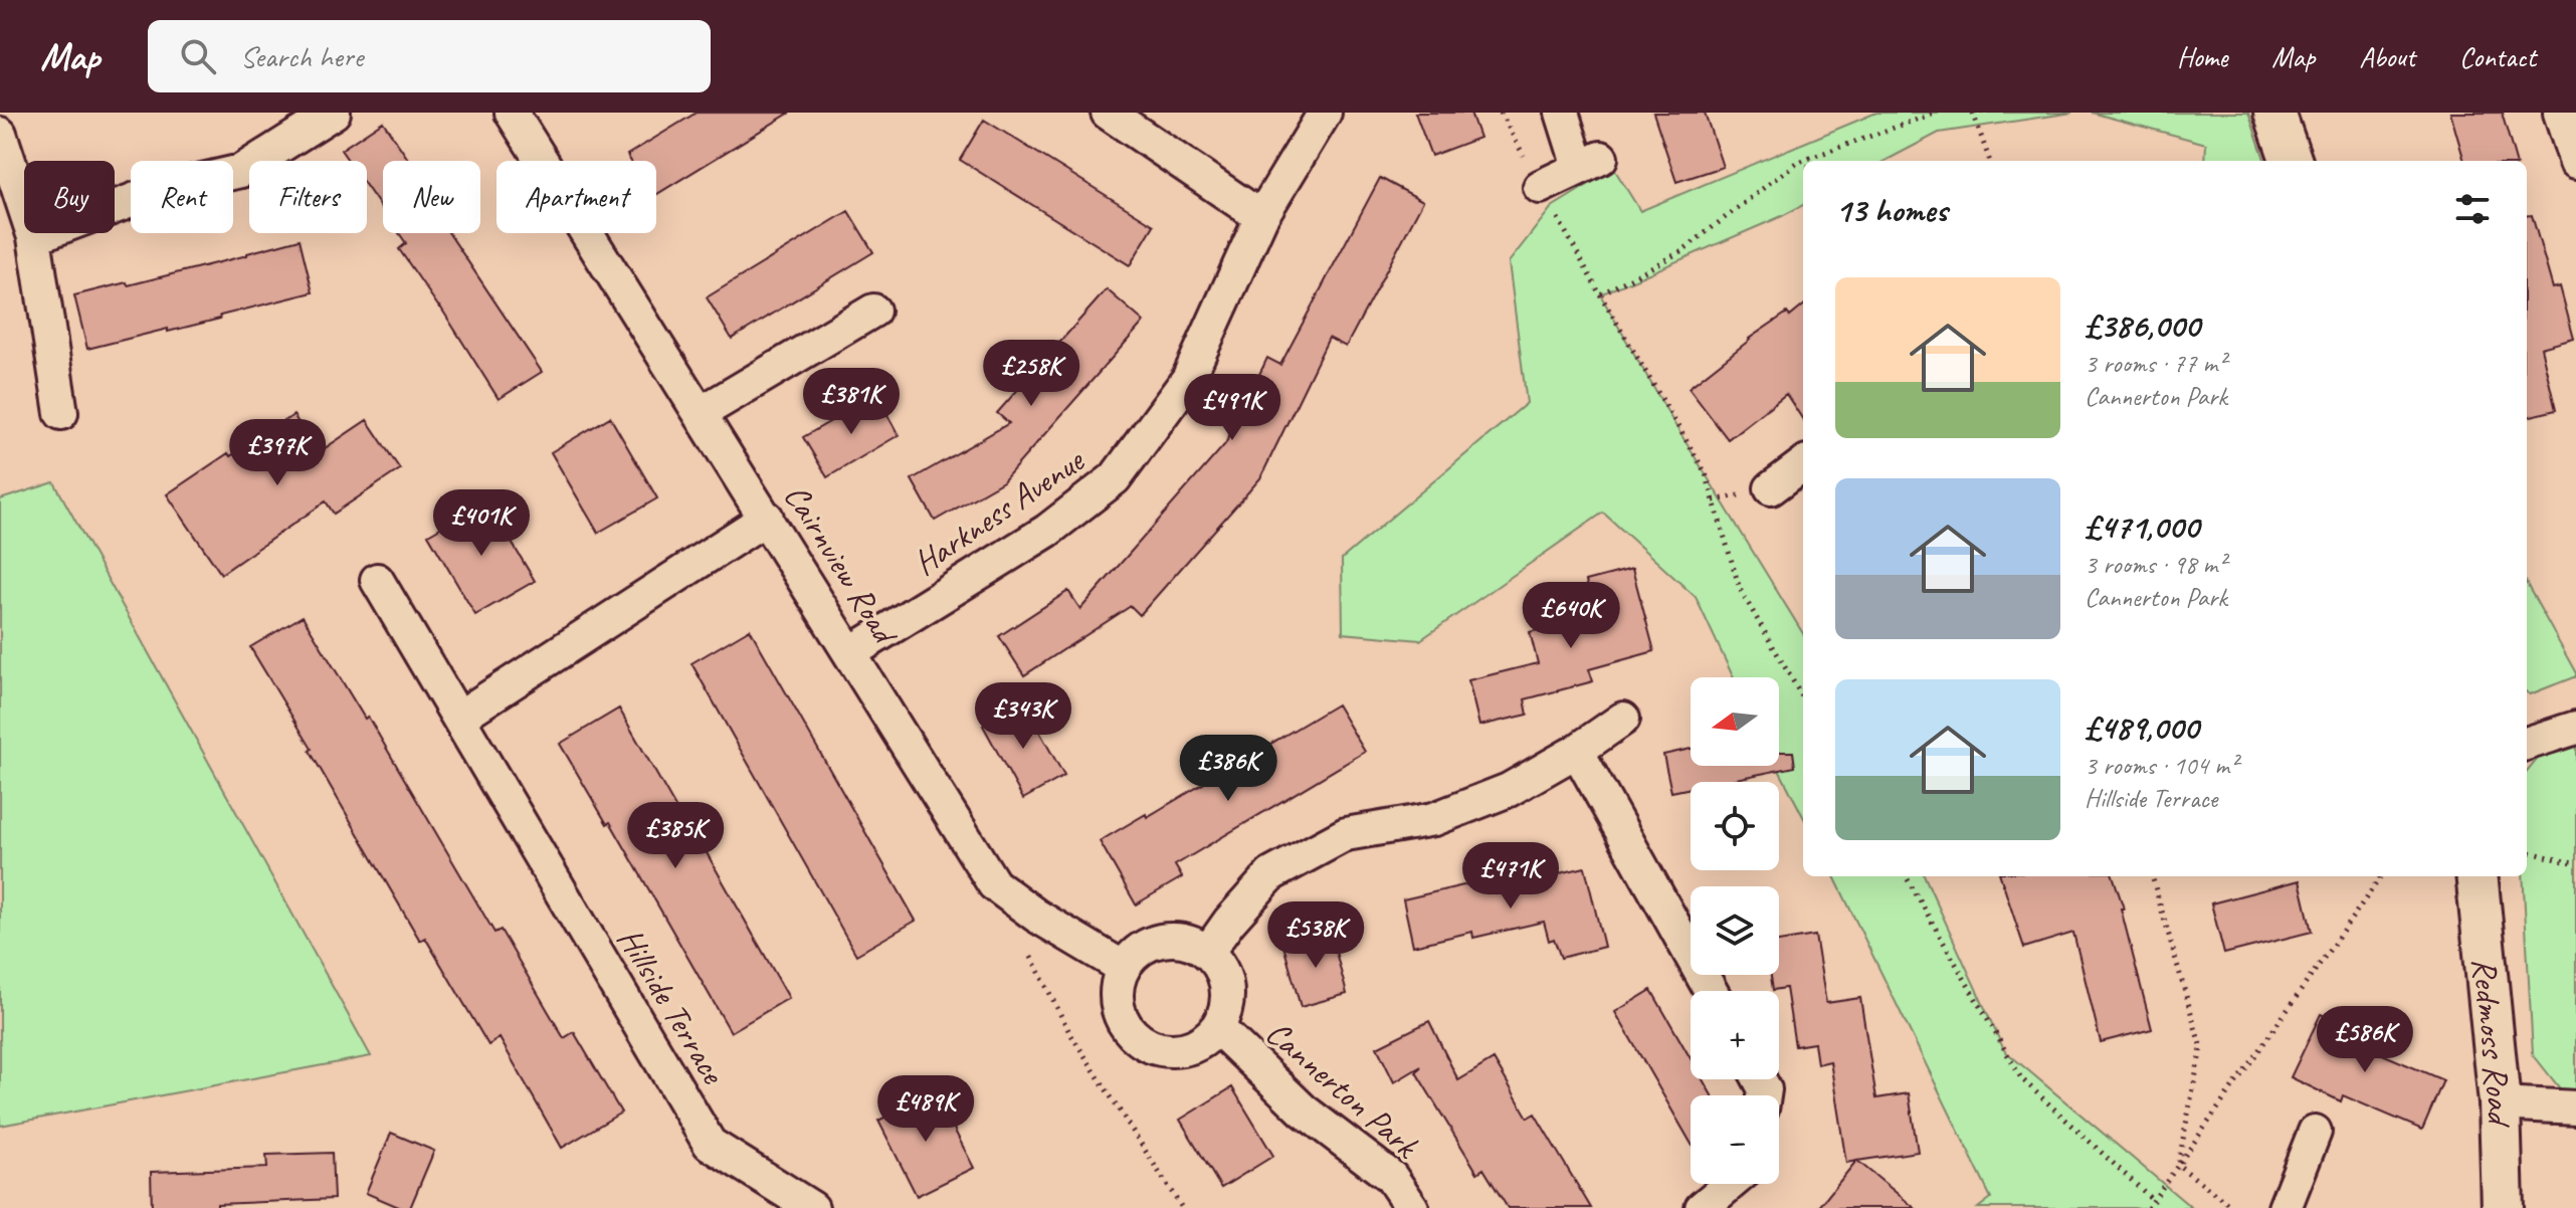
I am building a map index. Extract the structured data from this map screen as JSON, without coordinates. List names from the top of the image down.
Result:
{
  "streets": {
    "street": [
      "Harkness Avenue",
      "Cairnview Road",
      "Hillside Terrace",
      "Redmoss Road",
      "Cannerton Park"
    ]
  },
  "crossings": [
    ["Harkness Avenue", "Cairnview Road"],
    ["Cairnview Road", "Cannerton Park"]
  ],
  "north": "left",
  "page": {
    "header": "Map",
    "search": "Search here",
    "nav": [
      "Home",
      "Map",
      "About",
      "Contact"
    ],
    "chip": [
      "Buy",
      "Rent",
      "Filters",
      "New",
      "Apartment"
    ],
    "heading": "13 homes",
    "list": [
      {
        "name": "£386,000",
        "note": "3 rooms · 77 m² · Cannerton Park"
      },
      {
        "name": "£471,000",
        "note": "3 rooms · 98 m² · Cannerton Park"
      },
      {
        "name": "£489,000",
        "note": "3 rooms · 104 m² · Hillside Terrace"
      }
    ],
    "price": [
      "£258K",
      "£381K",
      "£491K",
      "£397K",
      "£401K",
      "£640K",
      "£343K",
      "£386K",
      "£385K",
      "£471K",
      "£538K",
      "£586K",
      "£489K"
    ],
    "map_buttons": ["+", "−"]
  }
}
